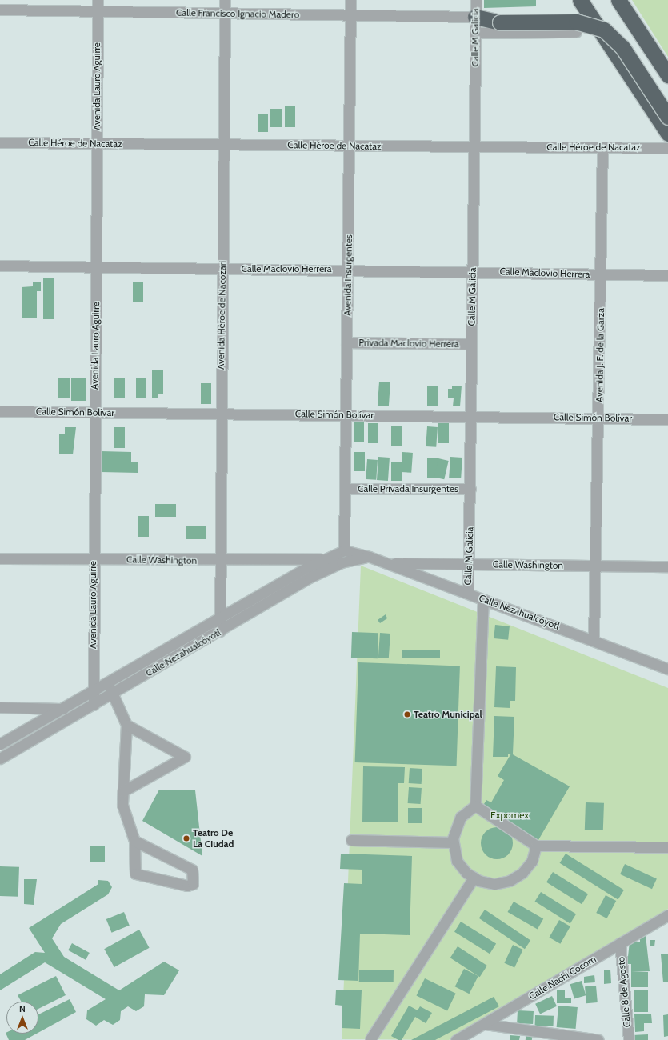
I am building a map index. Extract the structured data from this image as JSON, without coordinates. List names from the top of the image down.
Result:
{
  "streets": {
    "street": [
      "Calle Francisco Ignacio Madero",
      "Calle M Galicia",
      "Avenida Lauro Aguirre",
      "Calle Héroe de Nacataz",
      "Calle Maclovio Herrera",
      "Avenida Insurgentes",
      "Avenida Héroe de Nacozari",
      "Privada Maclovio Herrera",
      "Avenida J. F. de la Garza",
      "Calle Simón Bolívar",
      "Calle Privada Insurgentes",
      "Calle Washington",
      "Calle Nezahualcóyotl",
      "Calle Nachi Cocom",
      "Calle 8 de Agosto"
    ]
  },
  "crossings": [
    ["Calle Francisco Ignacio Madero", "Calle M Galicia"],
    ["Calle Francisco Ignacio Madero", "Avenida Lauro Aguirre"],
    ["Calle Francisco Ignacio Madero", "Avenida Insurgentes"],
    ["Calle Francisco Ignacio Madero", "Avenida Héroe de Nacozari"],
    ["Calle M Galicia", "Calle Héroe de Nacataz"],
    ["Calle M Galicia", "Calle Maclovio Herrera"],
    ["Calle M Galicia", "Privada Maclovio Herrera"],
    ["Calle M Galicia", "Calle Simón Bolívar"],
    ["Calle M Galicia", "Calle Privada Insurgentes"],
    ["Calle M Galicia", "Calle Washington"],
    ["Calle M Galicia", "Calle Nezahualcóyotl"],
    ["Avenida Lauro Aguirre", "Calle Héroe de Nacataz"],
    ["Avenida Lauro Aguirre", "Calle Maclovio Herrera"],
    ["Avenida Lauro Aguirre", "Calle Simón Bolívar"],
    ["Avenida Lauro Aguirre", "Calle Washington"],
    ["Avenida Lauro Aguirre", "Calle Nezahualcóyotl"],
    ["Calle Héroe de Nacataz", "Avenida Insurgentes"],
    ["Calle Héroe de Nacataz", "Avenida Héroe de Nacozari"],
    ["Calle Héroe de Nacataz", "Avenida J. F. de la Garza"],
    ["Calle Maclovio Herrera", "Avenida Insurgentes"],
    ["Calle Maclovio Herrera", "Avenida Héroe de Nacozari"],
    ["Calle Maclovio Herrera", "Avenida J. F. de la Garza"],
    ["Avenida Insurgentes", "Privada Maclovio Herrera"],
    ["Avenida Insurgentes", "Calle Simón Bolívar"],
    ["Avenida Insurgentes", "Calle Privada Insurgentes"],
    ["Avenida Insurgentes", "Calle Nezahualcóyotl"],
    ["Avenida Héroe de Nacozari", "Calle Simón Bolívar"],
    ["Avenida Héroe de Nacozari", "Calle Washington"],
    ["Avenida Héroe de Nacozari", "Calle Nezahualcóyotl"],
    ["Avenida J. F. de la Garza", "Calle Simón Bolívar"],
    ["Avenida J. F. de la Garza", "Calle Washington"],
    ["Avenida J. F. de la Garza", "Calle Nezahualcóyotl"],
    ["Calle Washington", "Calle Nezahualcóyotl"],
    ["Calle Nachi Cocom", "Calle 8 de Agosto"]
  ],
  "parks": ["Expomex"],
  "places": ["Teatro Municipal", "Teatro De La Ciudad"],
  "north": "top"
}
